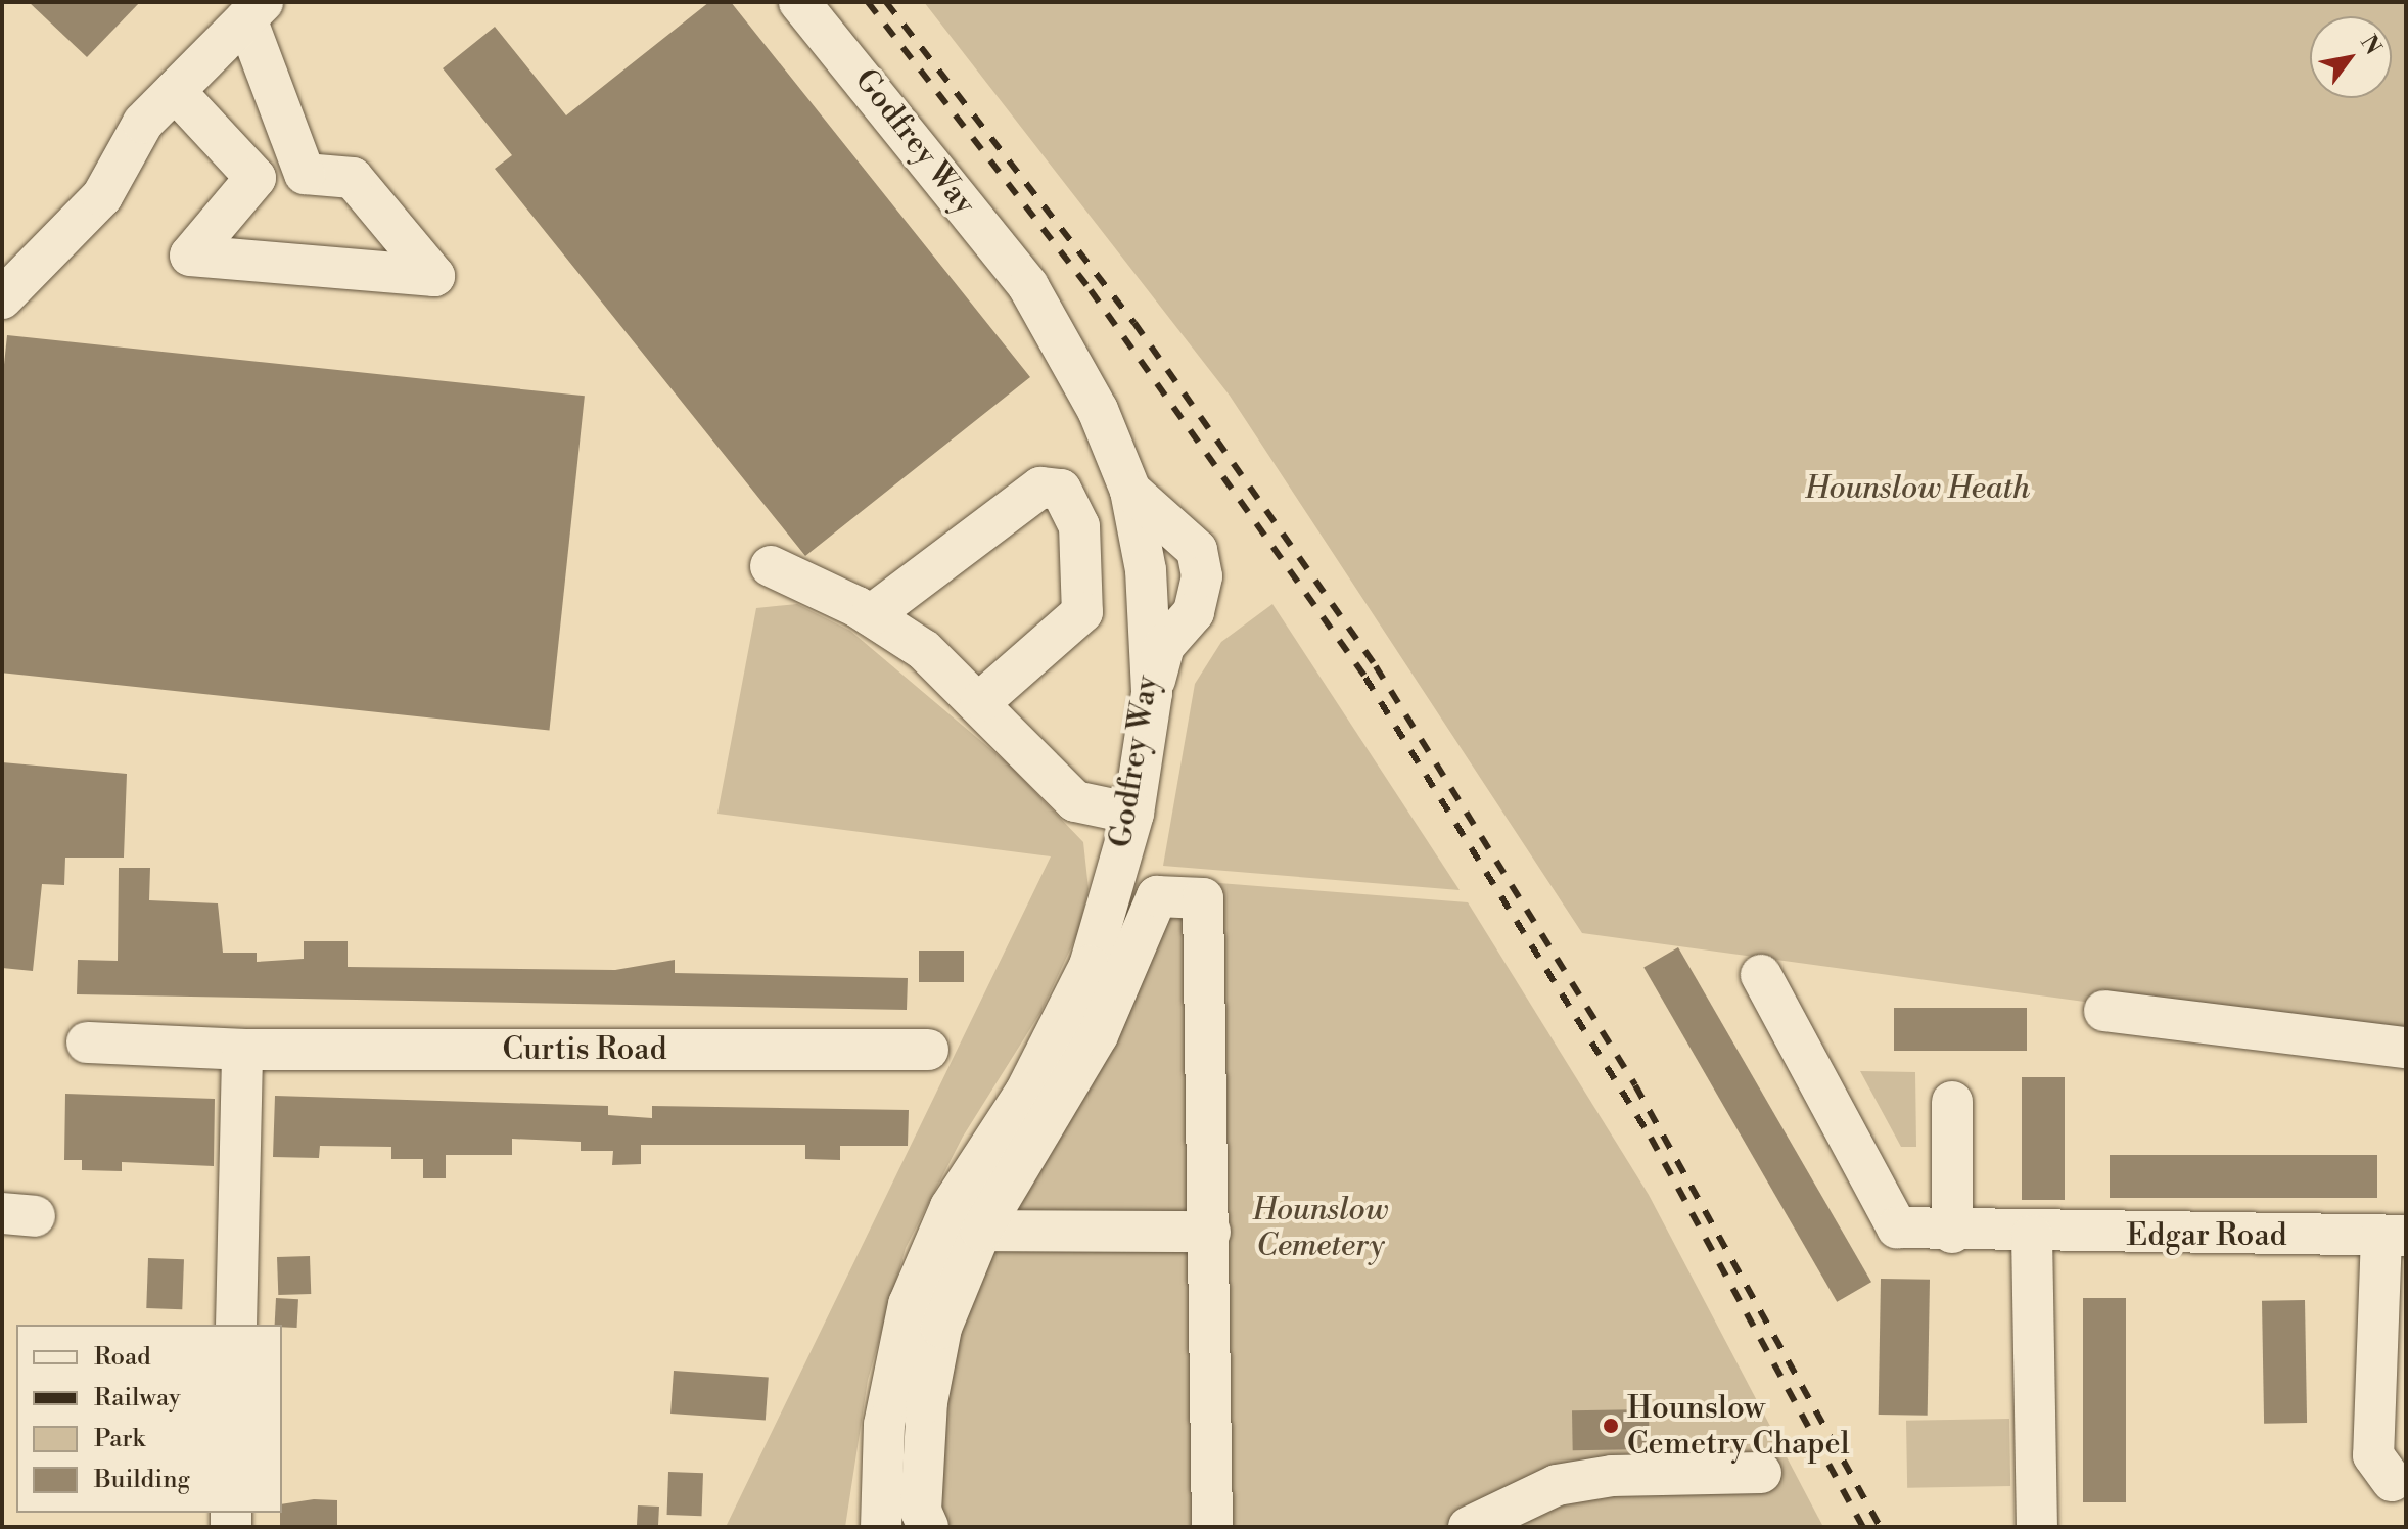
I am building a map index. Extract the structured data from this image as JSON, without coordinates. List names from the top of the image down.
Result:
{
  "streets": {
    "street": ["Godfrey Way", "Curtis Road", "Edgar Road"]
  },
  "parks": ["Hounslow Heath", "Hounslow Cemetery"],
  "places": ["Hounslow Cemetry Chapel"],
  "legend": [
    "Road",
    "Railway",
    "Park",
    "Building"
  ],
  "north": "top right"
}
